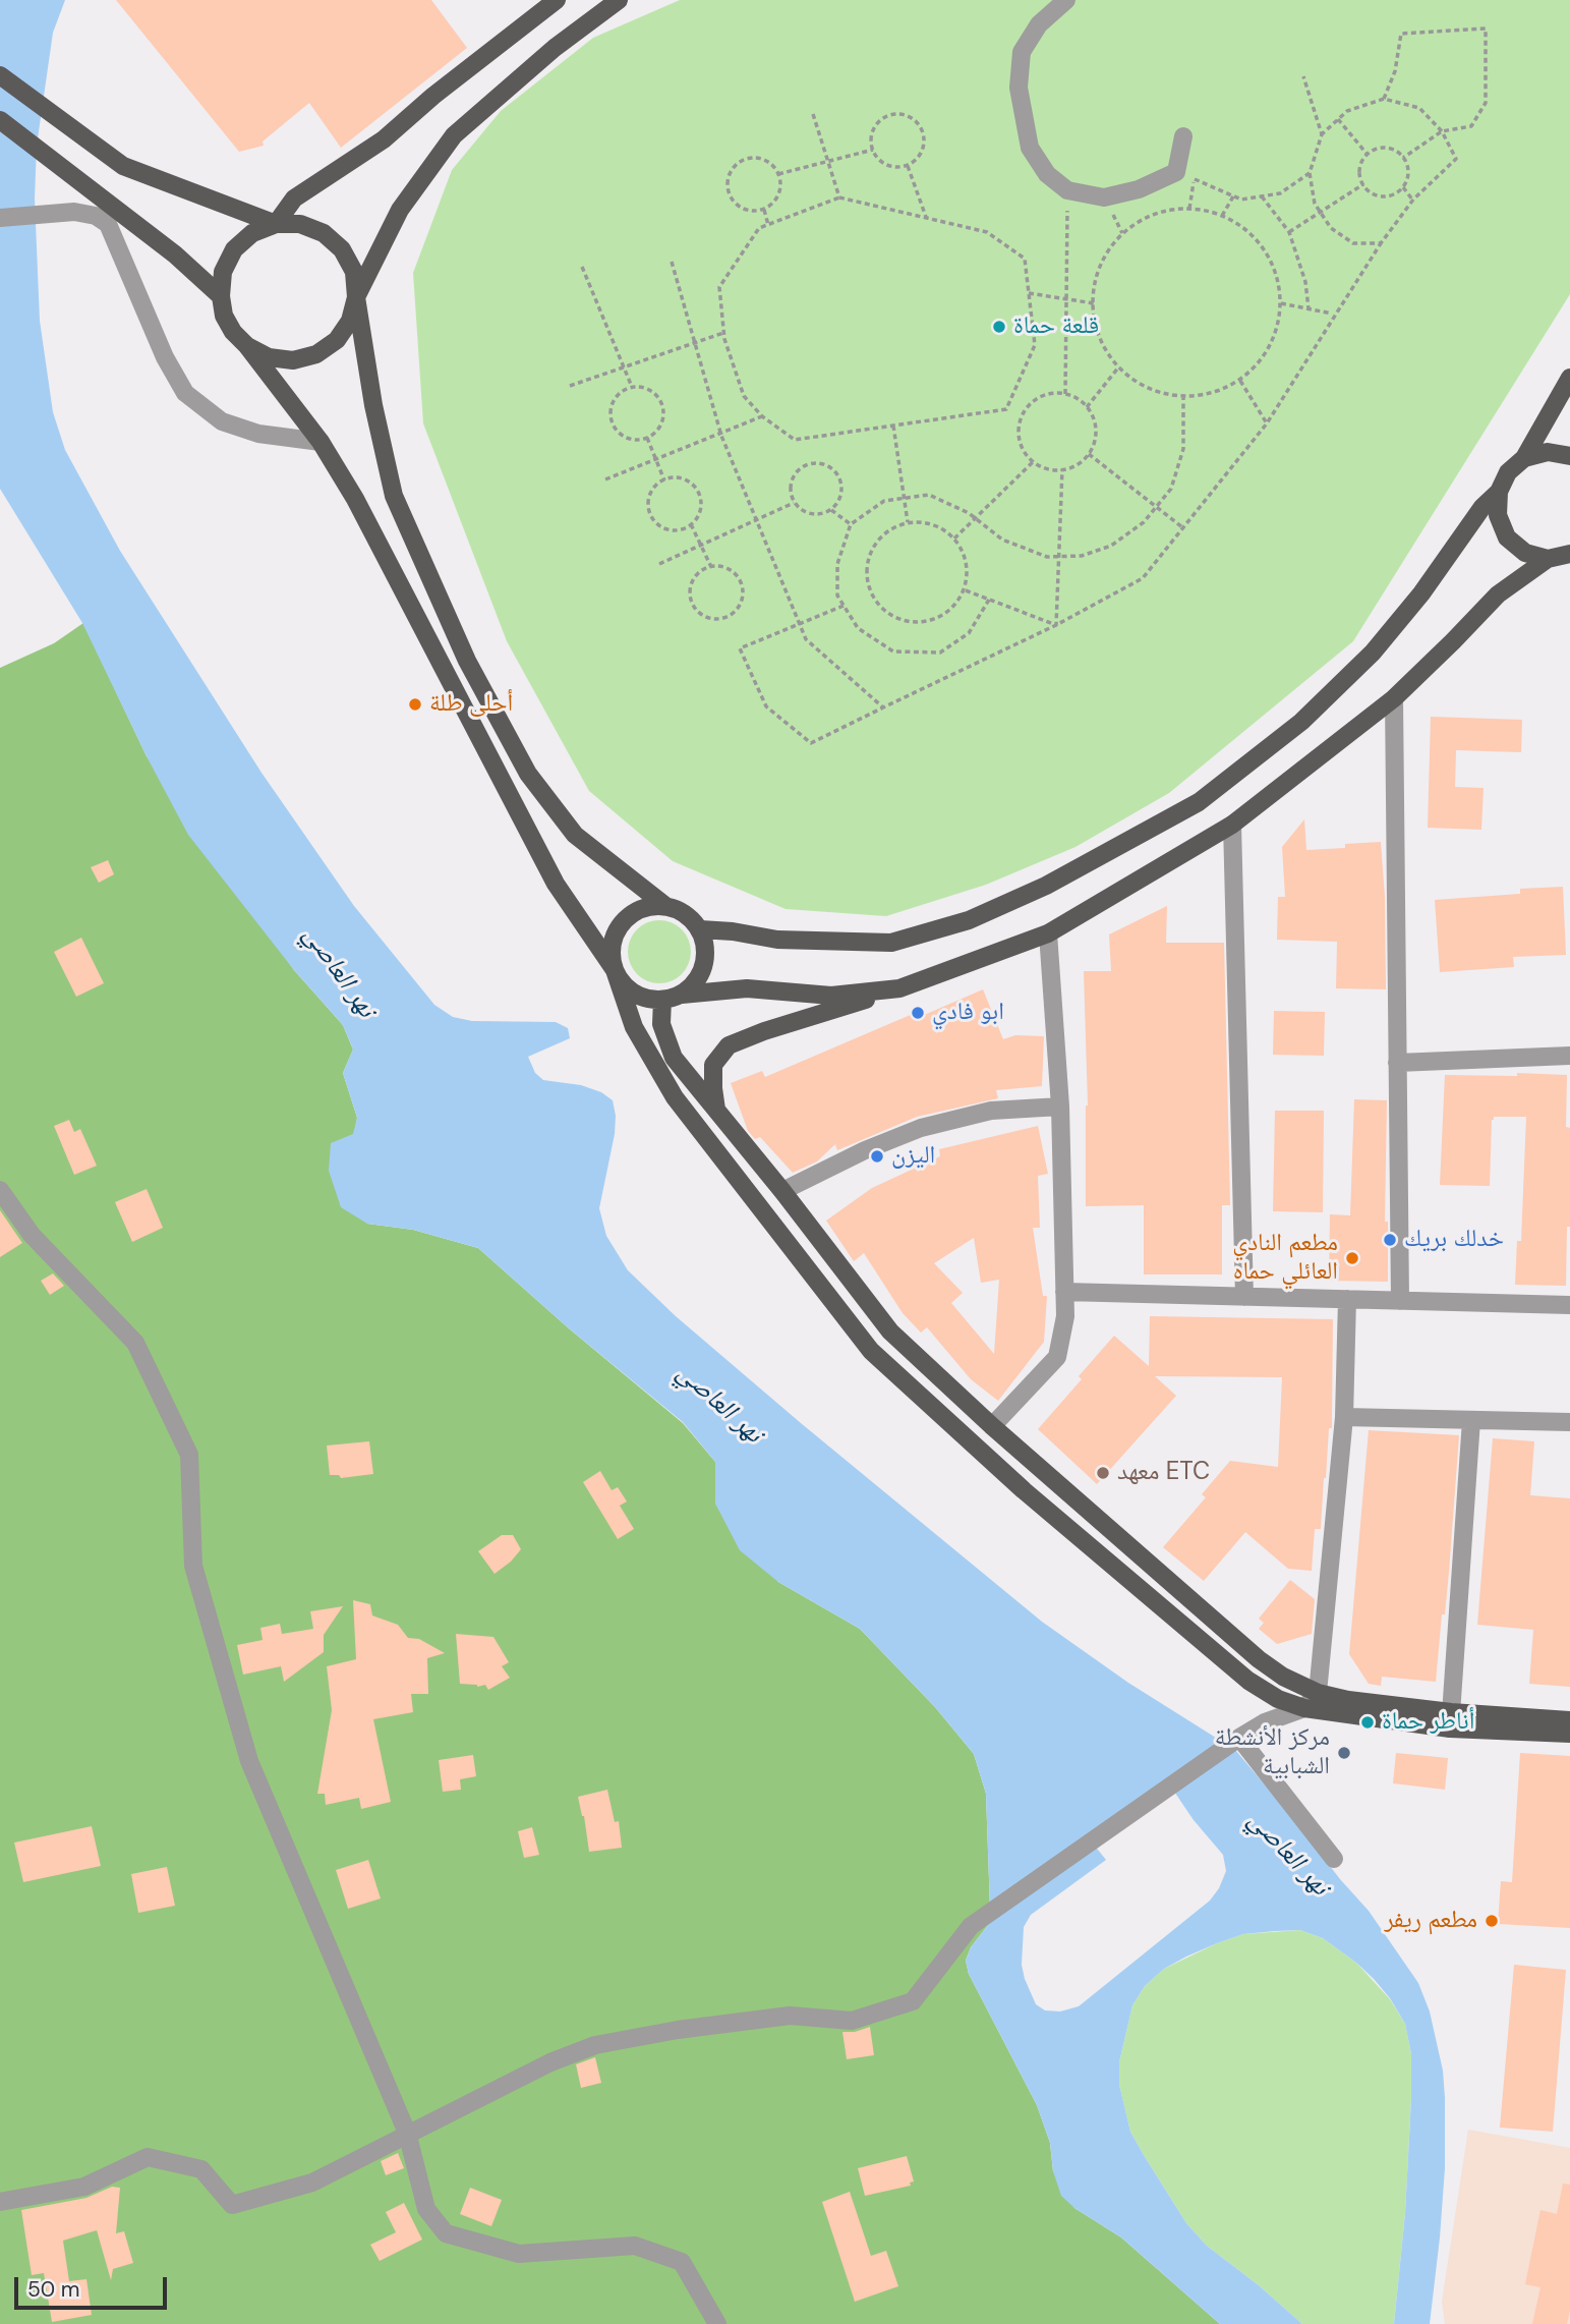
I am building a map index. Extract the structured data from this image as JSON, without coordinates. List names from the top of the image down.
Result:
{
  "water": ["نهر العاصي"],
  "places": [
    "قلعة حماة",
    "أحلى طلة",
    "ابو فادي",
    "اليزن",
    "خدلك بريك",
    "مطعم النادي العائلي حماه",
    "معهد ETC",
    "أناطر حماة",
    "مركز الأنشطة الشبابية",
    "مطعم ريفر"
  ],
  "scale_bar": "50 m"
}
